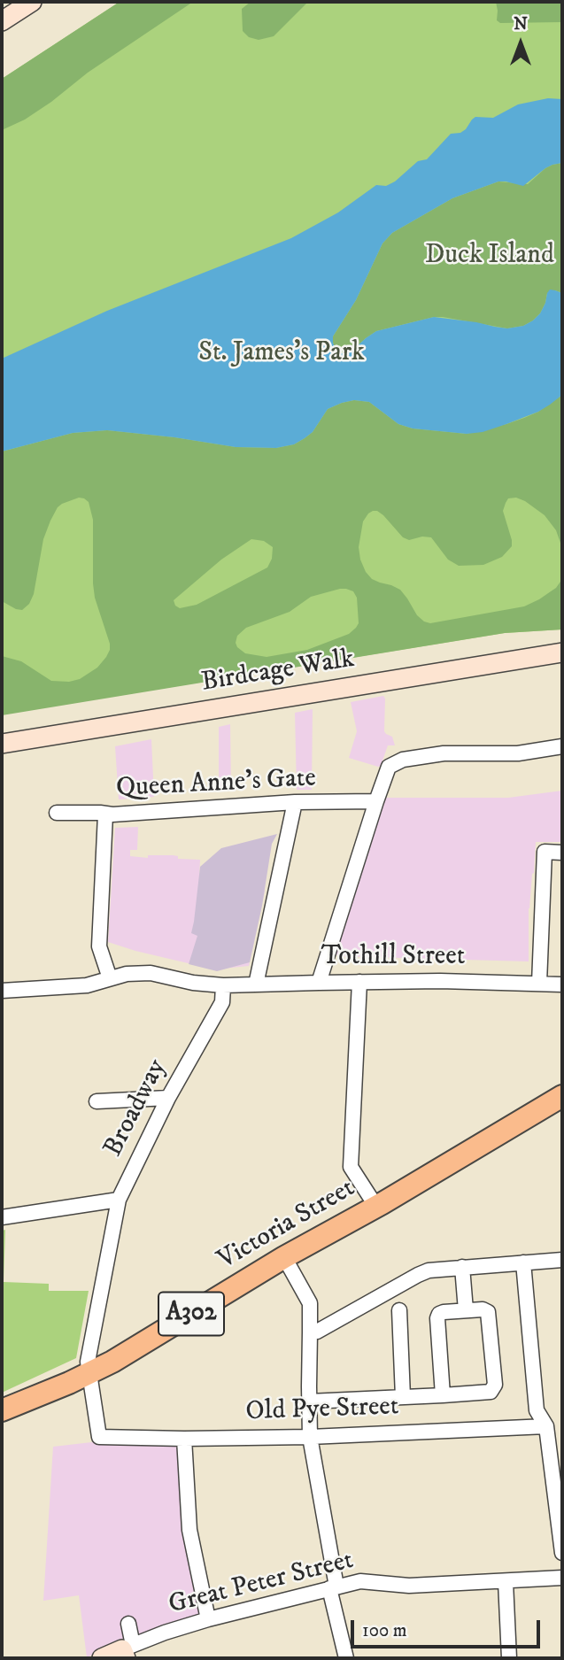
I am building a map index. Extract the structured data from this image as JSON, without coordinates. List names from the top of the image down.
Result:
{
  "streets": {
    "main road": ["Victoria Street", "A302"],
    "street": [
      "Birdcage Walk",
      "Queen Anne's Gate",
      "Tothill Street",
      "Broadway",
      "Old Pye Street",
      "Great Peter Street"
    ]
  },
  "crossings": [
    ["Tothill Street", "Broadway"],
    ["Broadway", "Victoria Street"],
    ["Broadway", "Old Pye Street"]
  ],
  "parks": ["Duck Island", "St. James's Park"],
  "scale_bar": "100 m",
  "north": "top"
}
